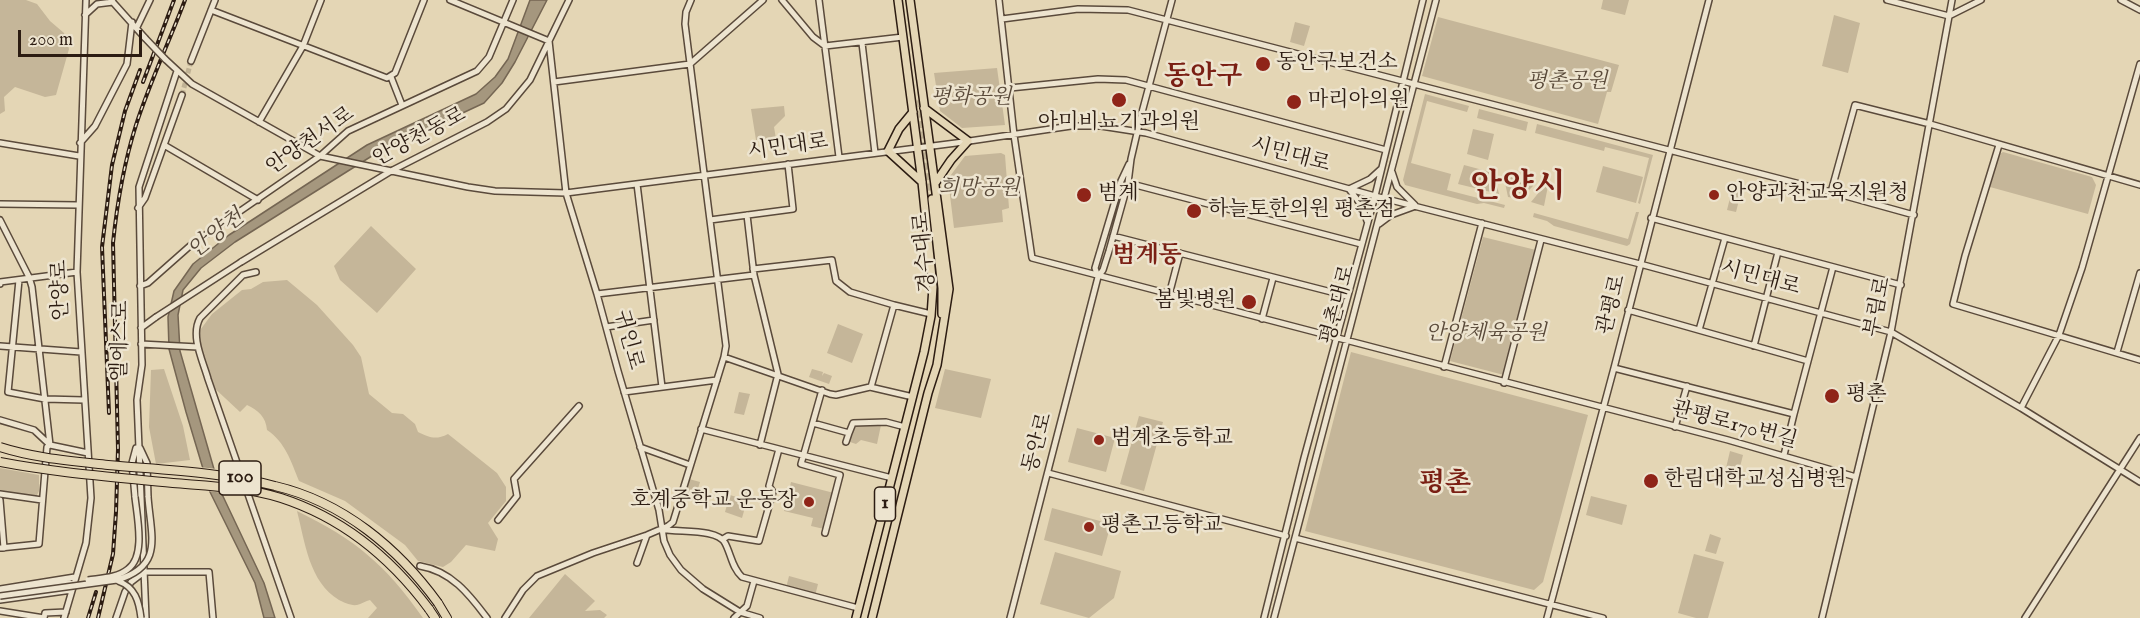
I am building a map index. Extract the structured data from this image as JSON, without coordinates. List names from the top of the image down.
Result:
{
  "streets": {
    "highway": ["100"],
    "main road": ["경수대로", "1"],
    "street": [
      "안양천동로",
      "안양천서로",
      "시민대로",
      "안양로",
      "평촌대로",
      "관평로",
      "부림로",
      "귀인로",
      "엘에스로",
      "관평로170번길",
      "동안로"
    ]
  },
  "crossings": [
    ["안양천동로", "시민대로"],
    ["안양천동로", "귀인로"],
    ["안양천동로", "엘에스로"],
    ["안양천서로", "시민대로"],
    ["안양천서로", "엘에스로"],
    ["시민대로", "경수대로"],
    ["시민대로", "평촌대로"],
    ["시민대로", "관평로"],
    ["시민대로", "부림로"],
    ["시민대로", "귀인로"],
    ["시민대로", "관평로170번길"],
    ["시민대로", "동안로"],
    ["평촌대로", "관평로170번길"],
    ["관평로", "관평로170번길"],
    ["부림로", "관평로170번길"],
    ["관평로170번길", "동안로"]
  ],
  "districts": [
    "동안구",
    "안양시",
    "범계동",
    "평촌"
  ],
  "water": ["안양천"],
  "parks": [
    "평촌공원",
    "평화공원",
    "희망공원",
    "안양체육공원"
  ],
  "places": [
    "동안구보건소",
    "아미비뇨기과의원",
    "마리아의원",
    "범계",
    "안양과천교육지원청",
    "하늘토한의원 평촌점",
    "봄빛병원",
    "평촌",
    "범계초등학교",
    "한림대학교성심병원",
    "호계중학교 운동장",
    "평촌고등학교"
  ],
  "scale_bar": "200 m"
}
